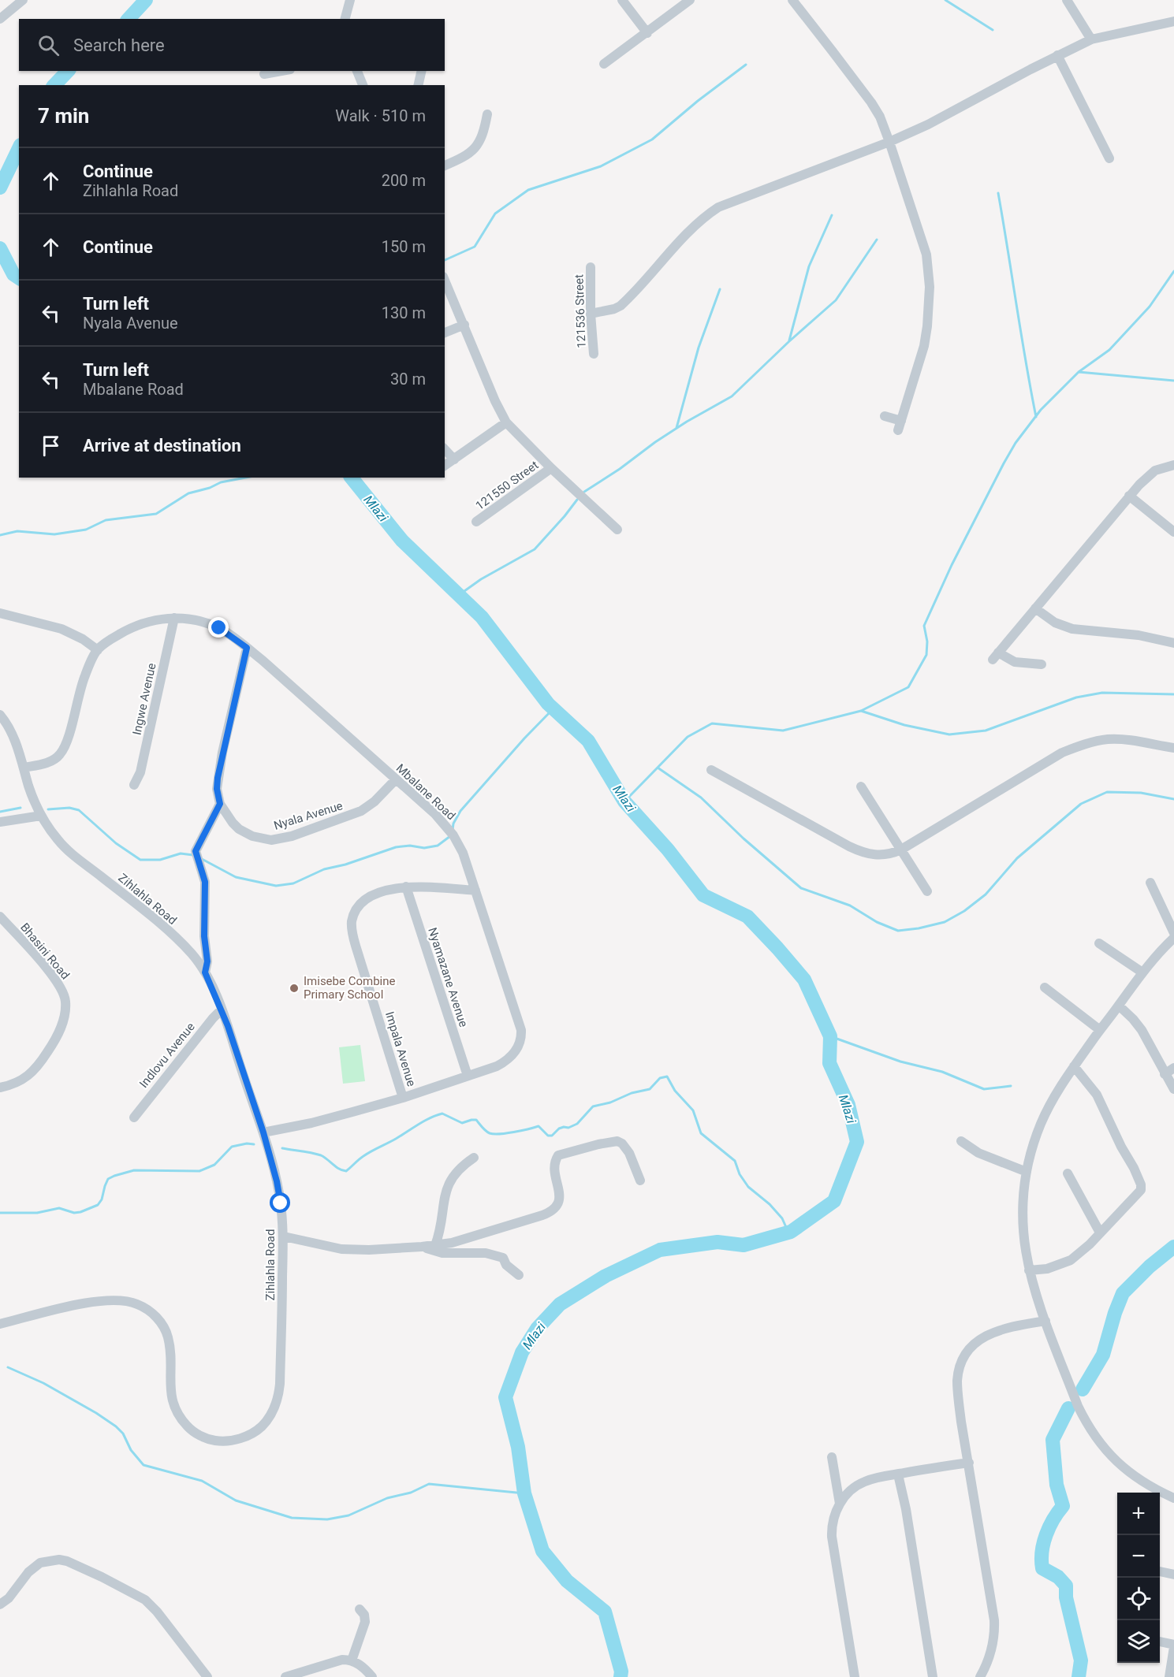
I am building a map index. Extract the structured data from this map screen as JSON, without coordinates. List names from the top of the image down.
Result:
{
  "streets": {
    "street": [
      "121536 Street",
      "121550 Street",
      "Ingwe Avenue",
      "Mbalane Road",
      "Nyala Avenue",
      "Zihlahla Road",
      "Bhasini Road",
      "Nyamazane Avenue",
      "Impala Avenue",
      "Indlovu Avenue"
    ]
  },
  "crossings": [
    ["Ingwe Avenue", "Mbalane Road"],
    ["Mbalane Road", "Nyala Avenue"],
    ["Mbalane Road", "Zihlahla Road"],
    ["Mbalane Road", "Nyamazane Avenue"],
    ["Mbalane Road", "Impala Avenue"],
    ["Zihlahla Road", "Indlovu Avenue"],
    ["Nyamazane Avenue", "Impala Avenue"]
  ],
  "water": ["Mlazi"],
  "places": ["Imisebe Combine Primary School"],
  "page": {
    "search": "Search here",
    "heading": ["7 min", "Walk · 510 m"],
    "list": [
      ["Continue", "Zihlahla Road", "200 m"],
      ["Continue", "150 m"],
      ["Turn left", "Nyala Avenue", "130 m"],
      ["Turn left", "Mbalane Road", "30 m"],
      "Arrive at destination"
    ],
    "map_buttons": ["+", "−"]
  }
}
